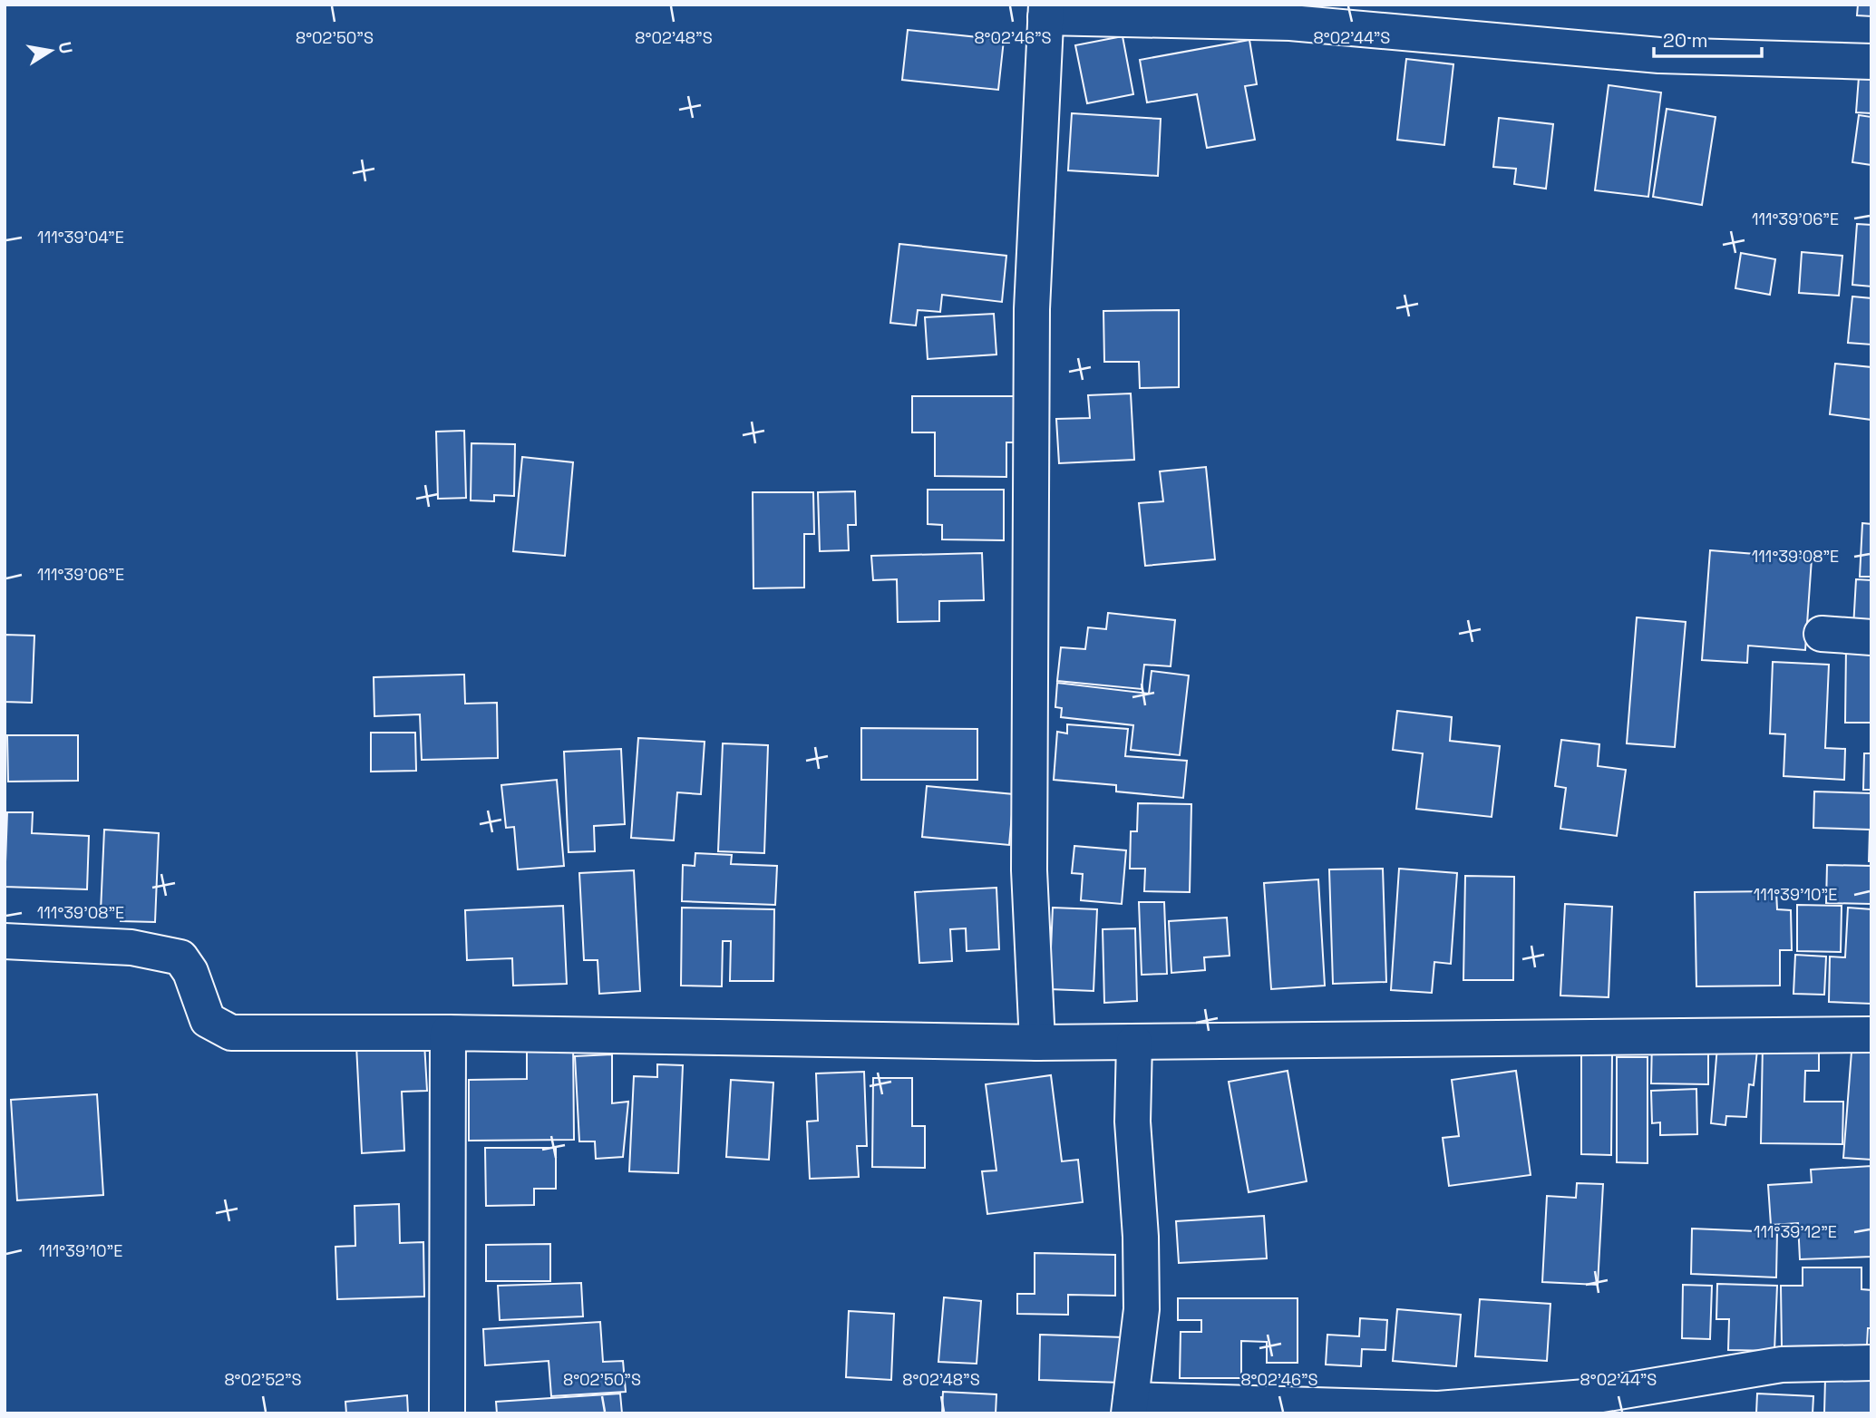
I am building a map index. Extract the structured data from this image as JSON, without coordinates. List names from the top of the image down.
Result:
{
  "scale_bar": "20 m",
  "north": "right",
  "coordinates": [
    "8°02'50\"S",
    "8°02'48\"S",
    "8°02'46\"S",
    "8°02'44\"S",
    "111°39'06\"E",
    "111°39'04\"E",
    "111°39'08\"E",
    "111°39'10\"E",
    "111°39'12\"E",
    "8°02'52\"S"
  ]
}
